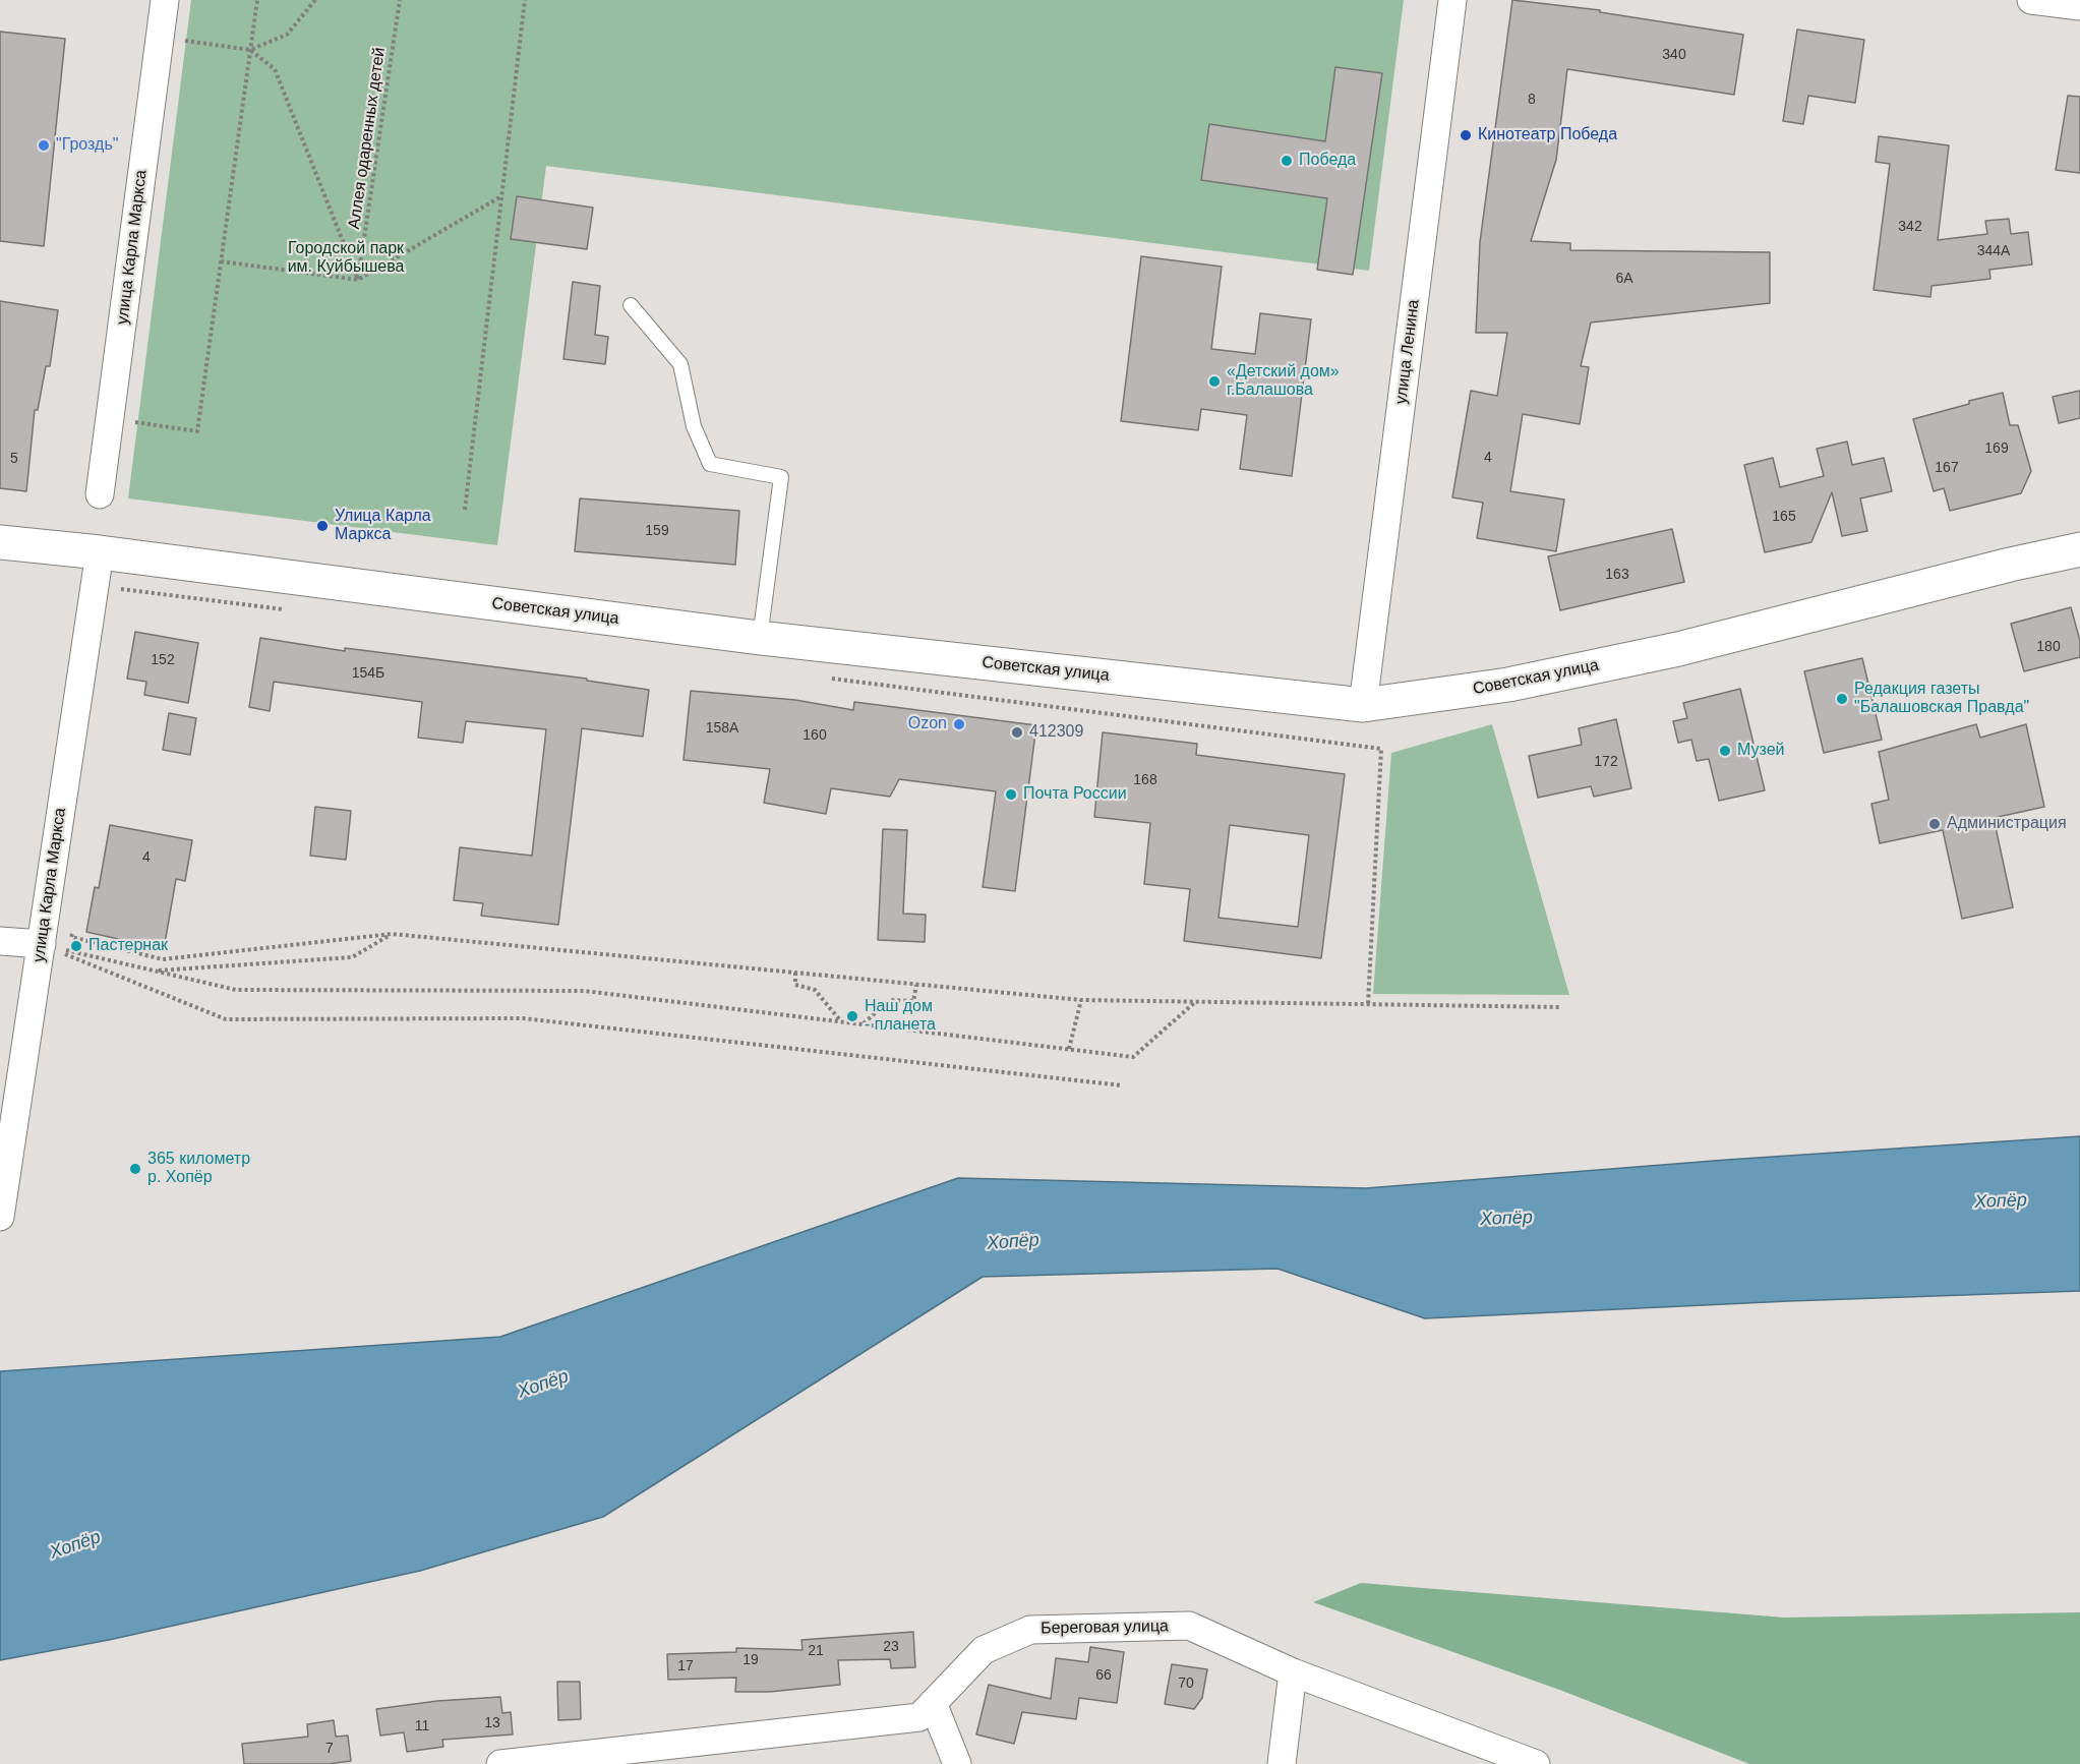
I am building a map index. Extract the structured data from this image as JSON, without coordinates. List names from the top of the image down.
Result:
{
  "streets": {
    "street": [
      "улица Карла Маркса",
      "улица Ленина",
      "Советская улица",
      "Береговая улица"
    ],
    "path": ["Аллея одаренных детей"]
  },
  "crossings": [
    ["улица Карла Маркса", "Советская улица"],
    ["улица Ленина", "Советская улица"]
  ],
  "water": ["Хопёр"],
  "parks": ["Городской парк им. Куйбышева"],
  "places": [
    "Кинотеатр Победа",
    "\"Гроздь\"",
    "Победа",
    "«Детский дом» г.Балашова",
    "Улица Карла Маркса",
    "Редакция газеты \"Балашовская Правда\"",
    "Ozon",
    "412309",
    "Музей",
    "Почта России",
    "Администрация",
    "Пастернак",
    "Наш дом - планета",
    "365 километр р. Хопёр"
  ],
  "house_numbers": [
    "340",
    "8",
    "342",
    "344А",
    "6А",
    "169",
    "4",
    "5",
    "167",
    "165",
    "159",
    "163",
    "180",
    "152",
    "154Б",
    "158А",
    "160",
    "172",
    "168",
    "4",
    "23",
    "21",
    "19",
    "17",
    "66",
    "70",
    "13",
    "11",
    "7"
  ]
}
